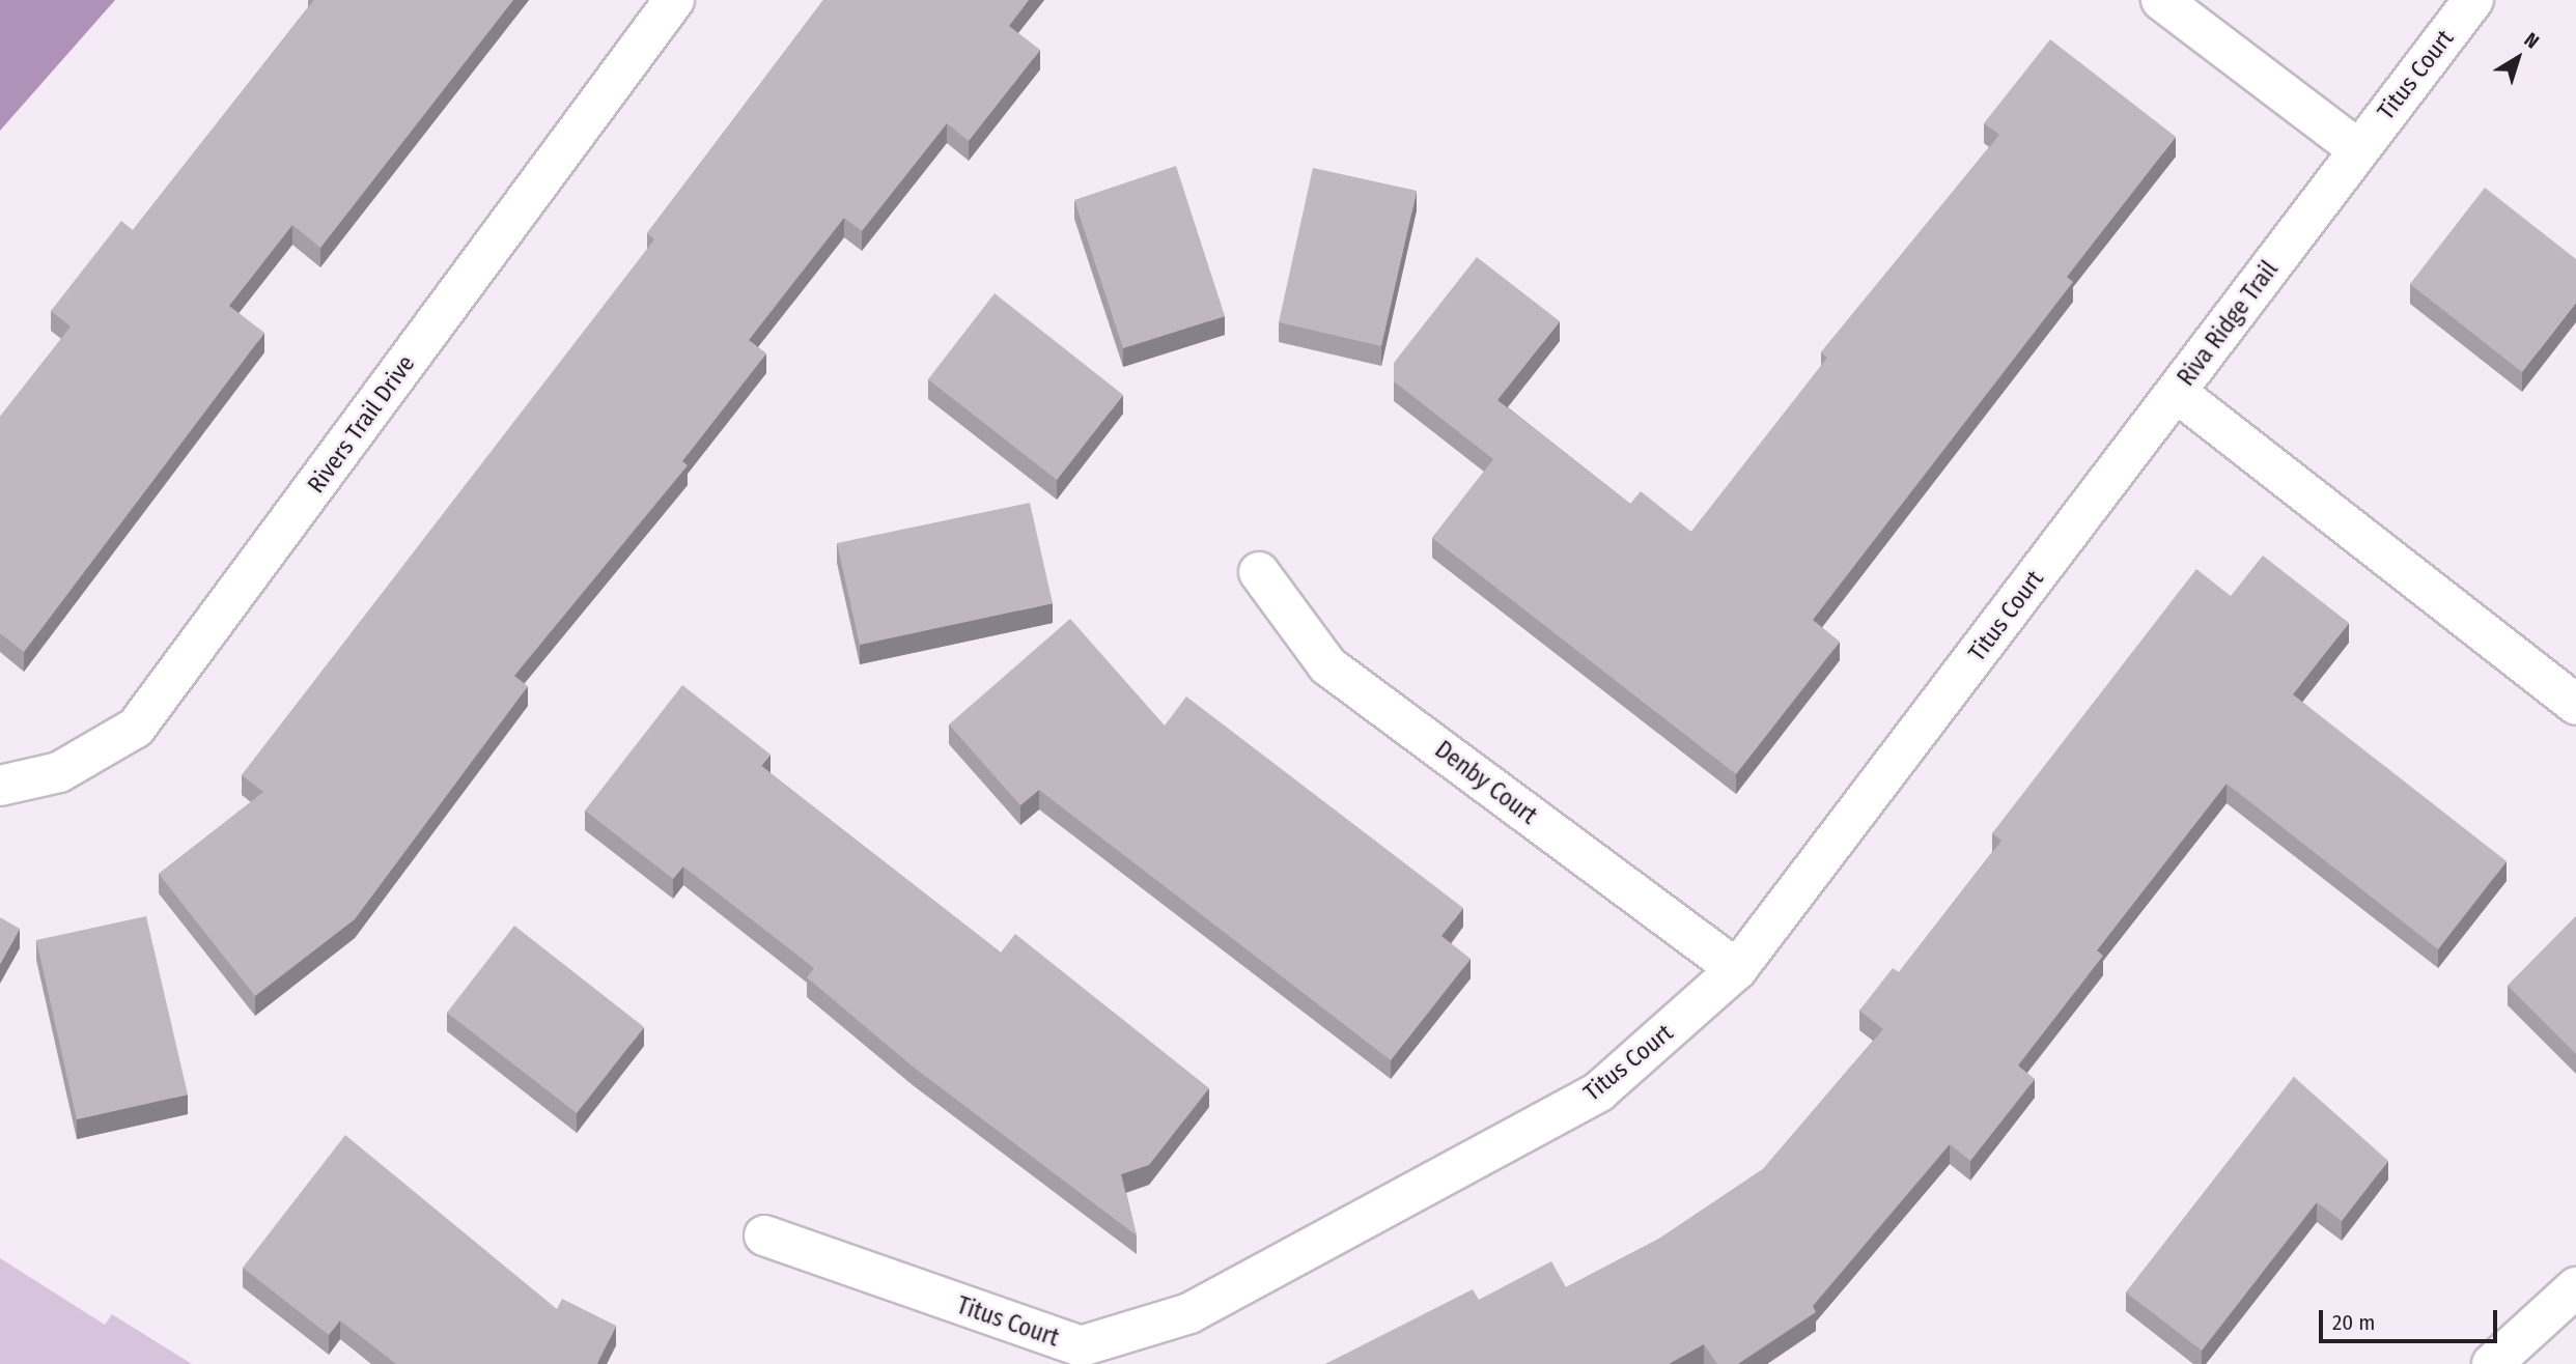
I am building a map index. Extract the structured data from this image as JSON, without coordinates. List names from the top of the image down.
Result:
{
  "streets": {
    "street": [
      "Titus Court",
      "Riva Ridge Trail",
      "Rivers Trail Drive",
      "Denby Court"
    ]
  },
  "crossings": [
    ["Titus Court", "Riva Ridge Trail"],
    ["Titus Court", "Denby Court"]
  ],
  "scale_bar": "20 m",
  "north": "top right"
}
